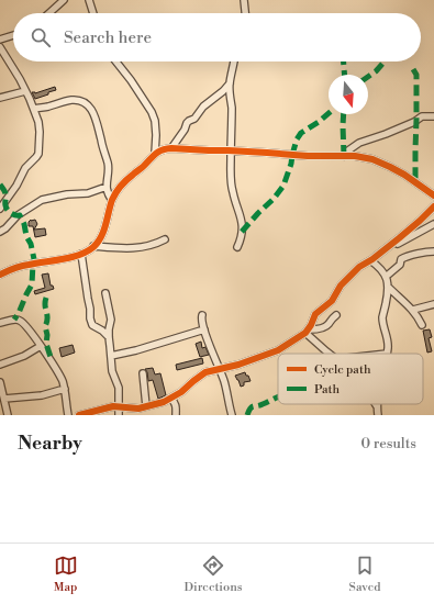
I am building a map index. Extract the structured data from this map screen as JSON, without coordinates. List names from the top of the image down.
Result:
{
  "legend": ["Cycle path", "Path"],
  "north": "bottom",
  "page": {
    "search": "Search here",
    "heading": ["Nearby", "0 results"],
    "nav": ["Map", "Directions", "Saved"]
  }
}
